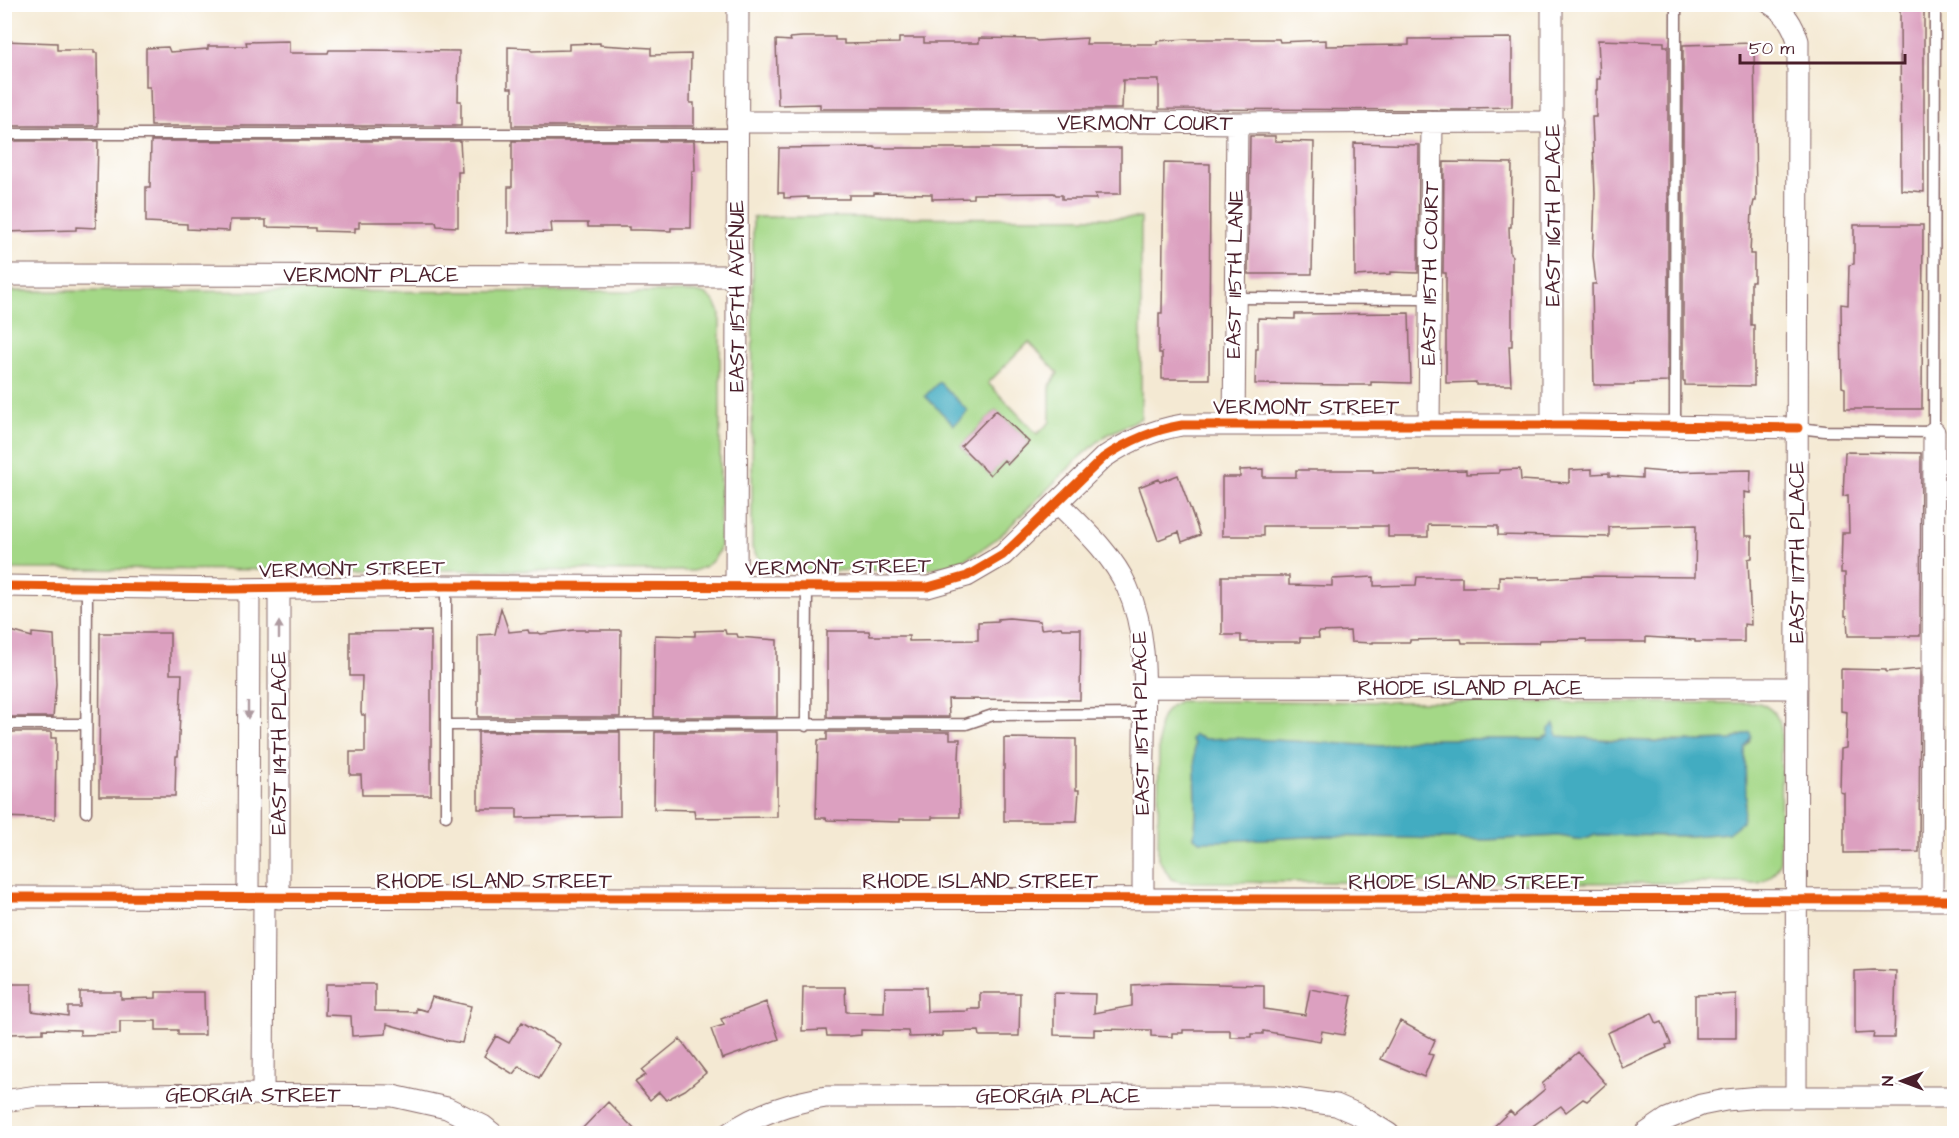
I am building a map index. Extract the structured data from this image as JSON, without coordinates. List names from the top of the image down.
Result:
{
  "streets": {
    "street": [
      "VERMONT COURT",
      "EAST 116TH PLACE",
      "EAST 115TH COURT",
      "EAST 115TH LANE",
      "VERMONT PLACE",
      "EAST 115TH AVENUE",
      "VERMONT STREET",
      "EAST 117TH PLACE",
      "RHODE ISLAND PLACE",
      "EAST 115TH PLACE",
      "EAST 114TH PLACE",
      "RHODE ISLAND STREET",
      "GEORGIA STREET",
      "GEORGIA PLACE"
    ]
  },
  "crossings": [
    ["VERMONT COURT", "EAST 116TH PLACE"],
    ["VERMONT COURT", "EAST 115TH COURT"],
    ["VERMONT COURT", "EAST 115TH LANE"],
    ["VERMONT COURT", "EAST 115TH AVENUE"],
    ["EAST 116TH PLACE", "VERMONT STREET"],
    ["EAST 115TH COURT", "VERMONT STREET"],
    ["EAST 115TH LANE", "VERMONT STREET"],
    ["VERMONT PLACE", "EAST 115TH AVENUE"],
    ["EAST 115TH AVENUE", "VERMONT STREET"],
    ["VERMONT STREET", "EAST 117TH PLACE"],
    ["VERMONT STREET", "EAST 115TH PLACE"],
    ["VERMONT STREET", "EAST 114TH PLACE"],
    ["EAST 117TH PLACE", "RHODE ISLAND PLACE"],
    ["EAST 117TH PLACE", "RHODE ISLAND STREET"],
    ["RHODE ISLAND PLACE", "EAST 115TH PLACE"],
    ["EAST 115TH PLACE", "RHODE ISLAND STREET"],
    ["EAST 114TH PLACE", "RHODE ISLAND STREET"],
    ["EAST 114TH PLACE", "GEORGIA STREET"]
  ],
  "scale_bar": "50 m",
  "north": "left"
}
